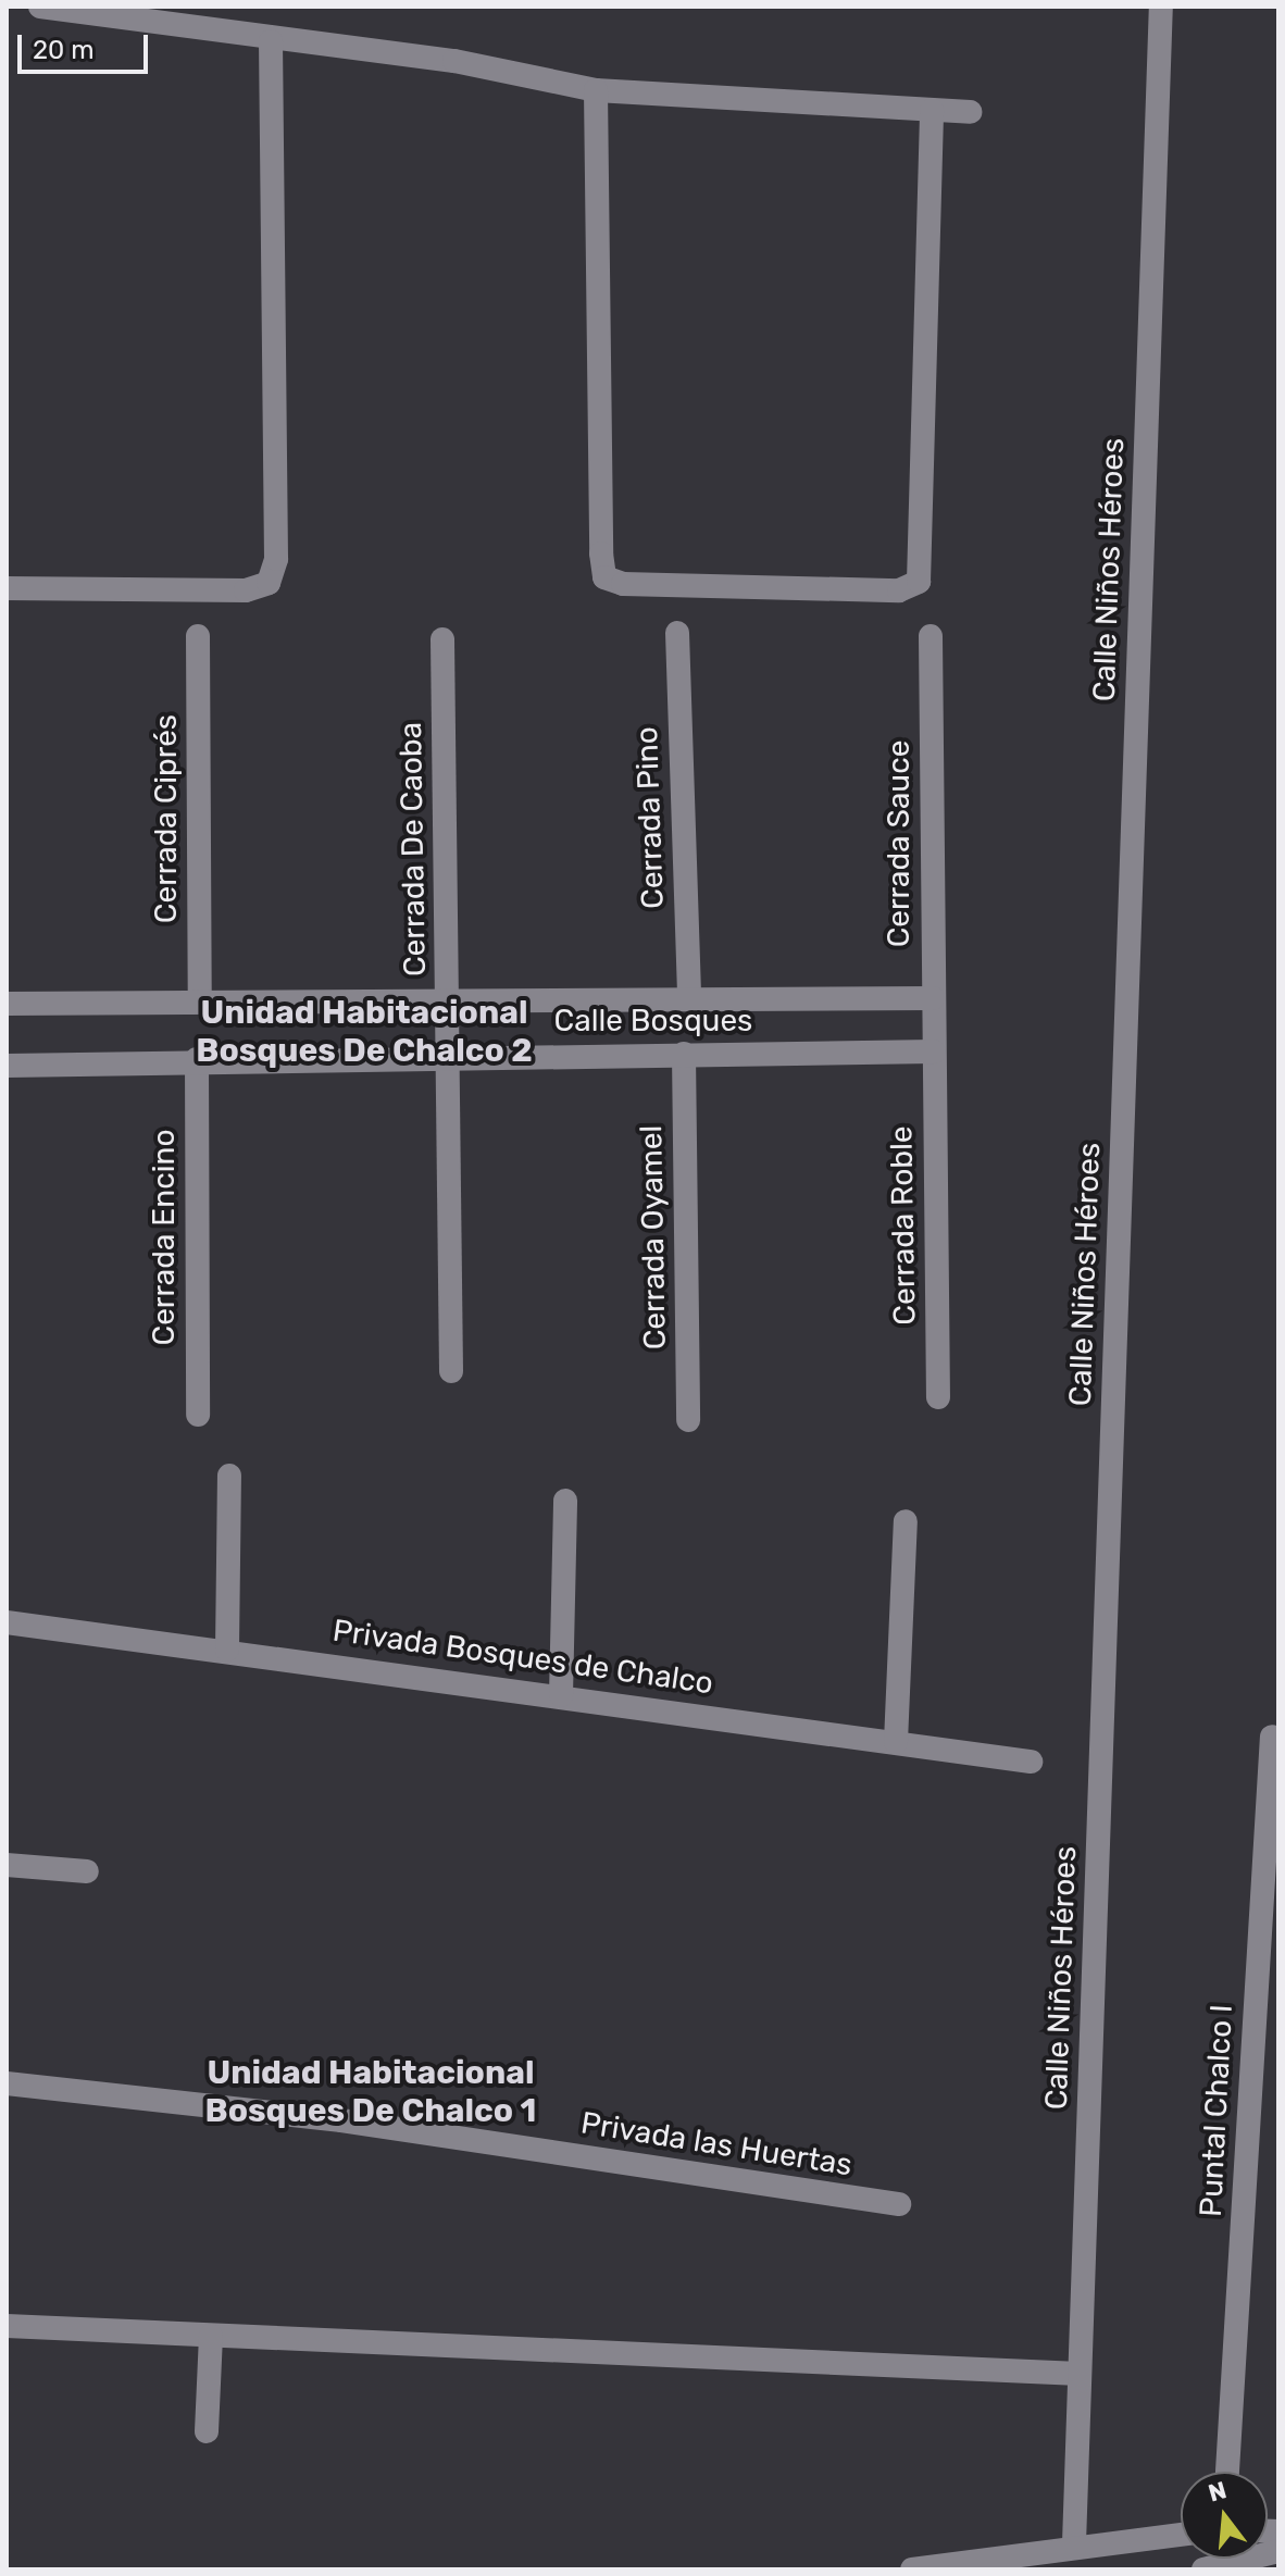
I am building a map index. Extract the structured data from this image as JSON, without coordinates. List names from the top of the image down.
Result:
{
  "streets": {
    "street": [
      "Calle Niños Héroes",
      "Cerrada Pino",
      "Cerrada Ciprés",
      "Cerrada Sauce",
      "Cerrada De Caoba",
      "Calle Bosques",
      "Cerrada Roble",
      "Cerrada Encino",
      "Cerrada Oyamel",
      "Privada Bosques de Chalco",
      "Puntal Chalco I",
      "Privada las Huertas"
    ]
  },
  "crossings": [
    ["Cerrada Pino", "Calle Bosques"],
    ["Cerrada Ciprés", "Calle Bosques"],
    ["Cerrada Sauce", "Calle Bosques"],
    ["Cerrada Sauce", "Cerrada Roble"],
    ["Cerrada De Caoba", "Calle Bosques"],
    ["Calle Bosques", "Cerrada Roble"],
    ["Calle Bosques", "Cerrada Encino"],
    ["Calle Bosques", "Cerrada Oyamel"]
  ],
  "districts": ["Unidad Habitacional Bosques De Chalco 2", "Unidad Habitacional Bosques De Chalco 1"],
  "scale_bar": "20 m",
  "north": "top"
}
